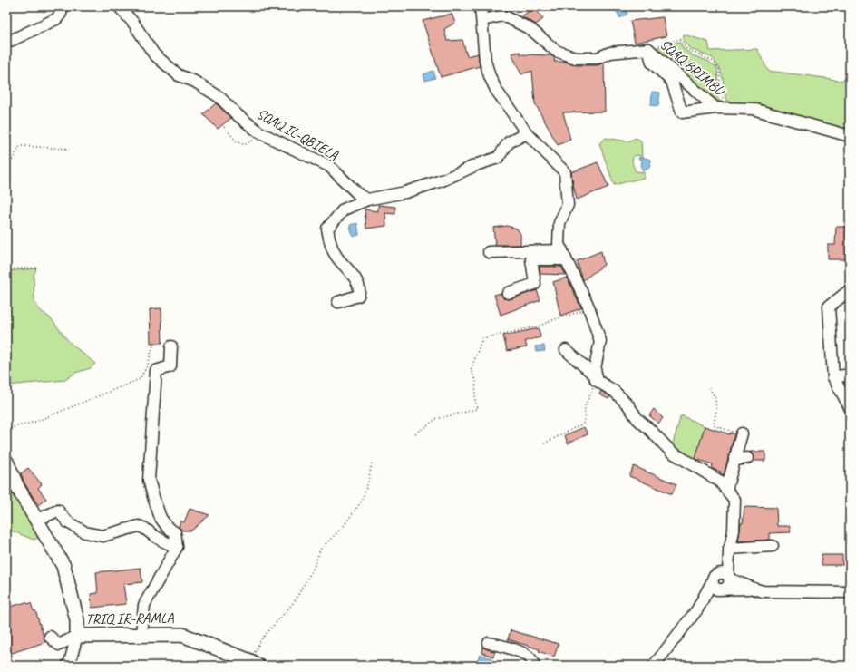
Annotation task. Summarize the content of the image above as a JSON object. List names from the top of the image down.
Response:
{
  "streets": {
    "main road": ["TRIQ IR-RAMLA"],
    "street": ["SQAQ BRIMBU", "SQAQ IL-QBIELA"]
  }
}
